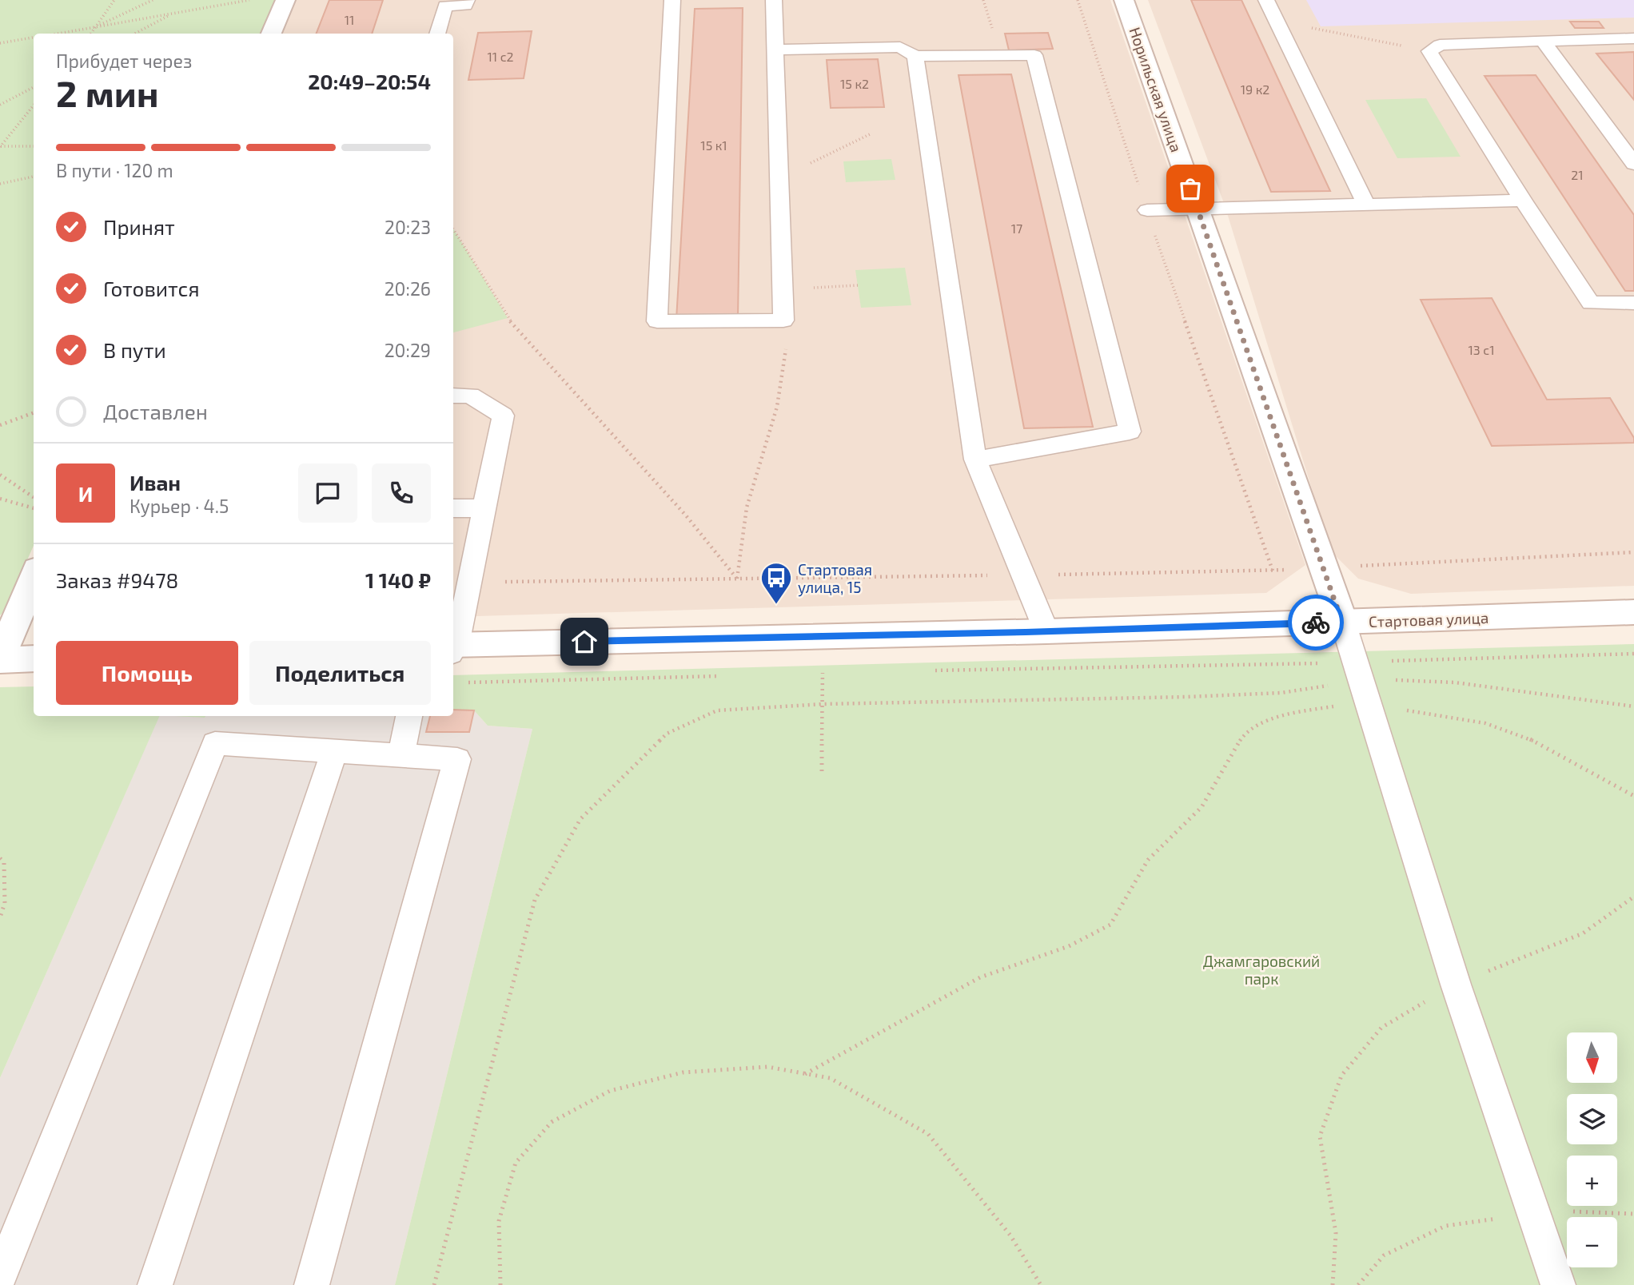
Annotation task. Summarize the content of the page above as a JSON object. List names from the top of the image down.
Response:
{
  "streets": {
    "street": ["Норильская улица", "Стартовая улица"]
  },
  "crossings": [
    ["Норильская улица", "Стартовая улица"]
  ],
  "parks": ["Джамгаровский парк"],
  "places": {
    "bus stop": ["Стартовая улица, 15"]
  },
  "house_numbers": [
    "11",
    "11 с2",
    "15 к2",
    "19 к2",
    "15 к1",
    "21",
    "17",
    "13 с1"
  ],
  "north": "bottom",
  "page": {
    "heading": ["2 мин", "Прибудет через", "20:49–20:54"],
    "panel": [
      "Иван",
      "Курьер · 4.5",
      "Заказ #9478",
      "1 140 ₽"
    ],
    "bar": "В пути · 120 m",
    "list": [
      ["Принят", "20:23"],
      ["Готовится", "20:26"],
      ["В пути", "20:29"],
      "Доставлен"
    ],
    "round": "И",
    "buttons": ["Помощь", "Поделиться"],
    "map_buttons": ["+", "−"]
  }
}
